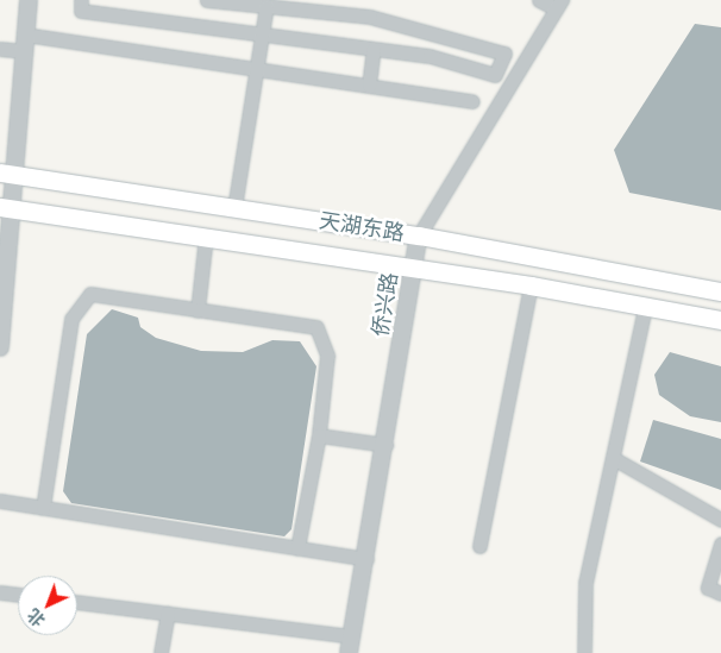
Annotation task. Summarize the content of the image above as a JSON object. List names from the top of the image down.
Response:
{
  "streets": {
    "main road": ["天湖东路"],
    "street": ["侨兴路"]
  },
  "crossings": [
    ["天湖东路", "侨兴路"]
  ],
  "north": "bottom left"
}
